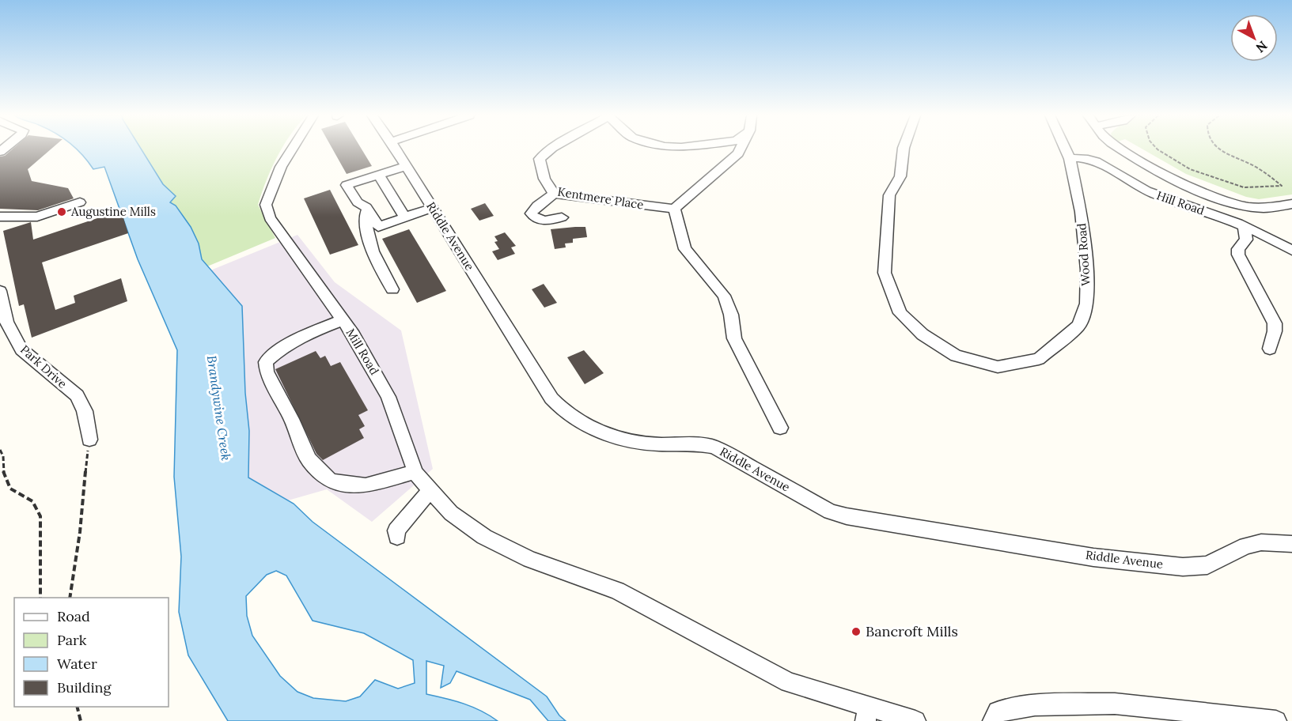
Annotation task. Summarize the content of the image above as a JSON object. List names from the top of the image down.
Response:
{
  "streets": {
    "street": [
      "Kentmere Place",
      "Hill Road",
      "Riddle Avenue",
      "Wood Road",
      "Mill Road",
      "Park Drive"
    ]
  },
  "crossings": [
    ["Hill Road", "Wood Road"]
  ],
  "water": ["Brandywine Creek"],
  "places": ["Augustine Mills", "Bancroft Mills"],
  "legend": [
    "Road",
    "Park",
    "Water",
    "Building"
  ],
  "north": "bottom right"
}
